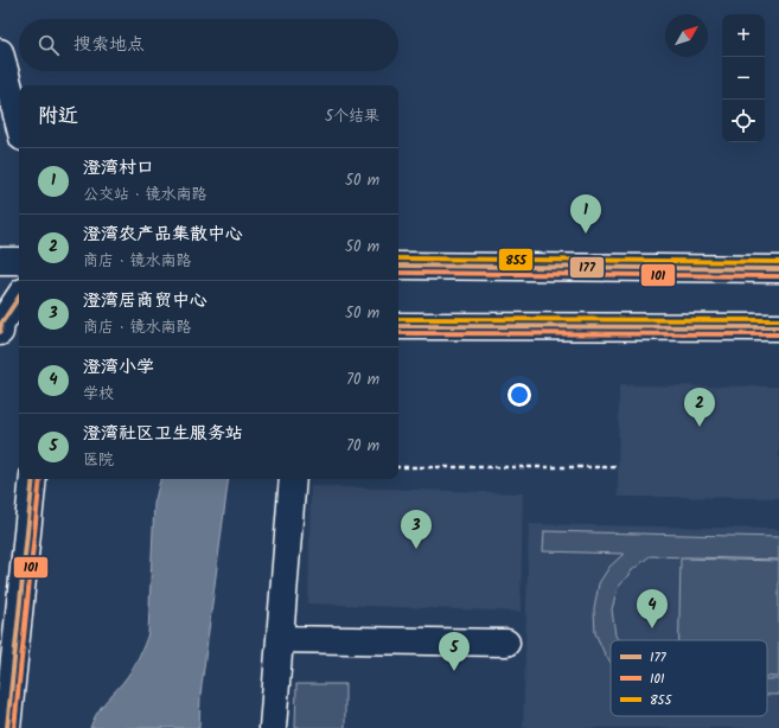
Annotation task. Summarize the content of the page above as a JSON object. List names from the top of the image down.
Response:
{
  "lines": ["transit line 855", "transit line 177", "transit line 101"],
  "legend": ["177", "101", "855"],
  "north": "top right",
  "page": {
    "map_buttons": ["+", "−"],
    "search": "搜索地点",
    "heading": ["附近", "5个结果"],
    "list": [
      {
        "mark": "1",
        "name": "澄湾村口",
        "note": "公交站 · 镜水南路",
        "value": "50 m"
      },
      {
        "mark": "2",
        "name": "澄湾农产品集散中心",
        "note": "商店 · 镜水南路",
        "value": "50 m"
      },
      {
        "mark": "3",
        "name": "澄湾居商贸中心",
        "note": "商店 · 镜水南路",
        "value": "50 m"
      },
      {
        "mark": "4",
        "name": "澄湾小学",
        "note": "学校",
        "value": "70 m"
      },
      {
        "mark": "5",
        "name": "澄湾社区卫生服务站",
        "note": "医院",
        "value": "70 m"
      }
    ],
    "pins": [
      "1",
      "2",
      "3",
      "4",
      "5"
    ]
  }
}
